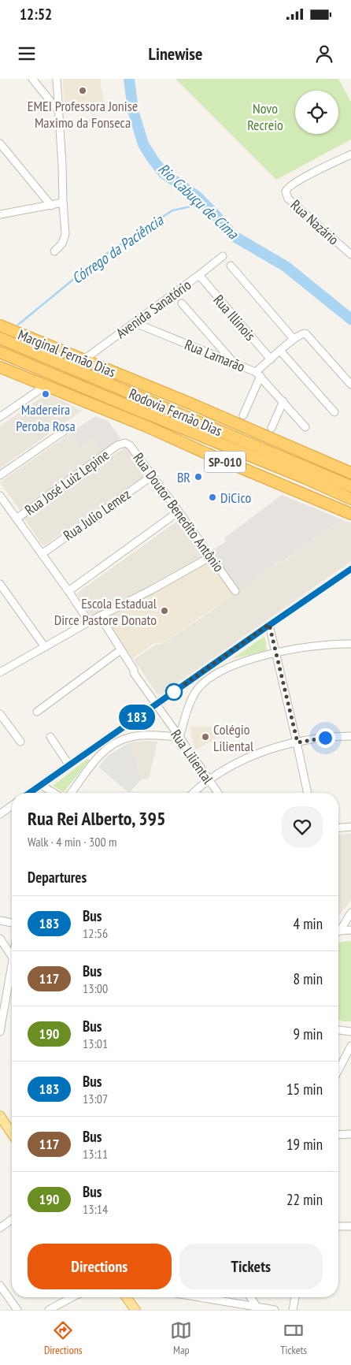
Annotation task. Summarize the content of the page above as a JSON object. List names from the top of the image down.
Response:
{
  "streets": {
    "highway": ["Marginal Fernão Dias", "Rodovia Fernão Dias", "SP-010"],
    "street": [
      "Rua Nazário",
      "Avenida Sanatório",
      "Rua Illinois",
      "Rua Lamarão",
      "Rua José Luiz Lepine",
      "Rua Doutor Benedito Antônio",
      "Rua Julio Lemez",
      "Rua Liliental"
    ]
  },
  "crossings": [
    ["Avenida Sanatório", "Rua Illinois"],
    ["Avenida Sanatório", "Marginal Fernão Dias"],
    ["Avenida Sanatório", "Rua Lamarão"],
    ["Rua Illinois", "Rua Lamarão"],
    ["Rua José Luiz Lepine", "Rua Doutor Benedito Antônio"],
    ["Rua Doutor Benedito Antônio", "Rua Julio Lemez"]
  ],
  "water": ["Rio Cabuçu de Cima", "Córrego da Paciência"],
  "parks": ["Novo Recreio"],
  "places": [
    "EMEI Professora Jonise Maximo da Fonseca",
    "Madereira Peroba Rosa",
    "BR",
    "DiCico",
    "Escola Estadual Dirce Pastore Donato",
    "Colégio Liliental"
  ],
  "lines": ["bus line 183"],
  "page": {
    "status": "12:52",
    "header": "Linewise",
    "on_map": "183",
    "heading": [
      ["Rua Rei Alberto, 395", "Walk · 4 min · 300 m"],
      "Departures"
    ],
    "list": [
      {
        "mark": "183",
        "name": "Bus",
        "note": "12:56",
        "value": "4 min"
      },
      {
        "mark": "117",
        "name": "Bus",
        "note": "13:00",
        "value": "8 min"
      },
      {
        "mark": "190",
        "name": "Bus",
        "note": "13:01",
        "value": "9 min"
      },
      {
        "mark": "183",
        "name": "Bus",
        "note": "13:07",
        "value": "15 min"
      },
      {
        "mark": "117",
        "name": "Bus",
        "note": "13:11",
        "value": "19 min"
      },
      {
        "mark": "190",
        "name": "Bus",
        "note": "13:14",
        "value": "22 min"
      }
    ],
    "buttons": ["Directions", "Tickets"],
    "tabs": ["Directions", "Map", "Tickets"]
  }
}
